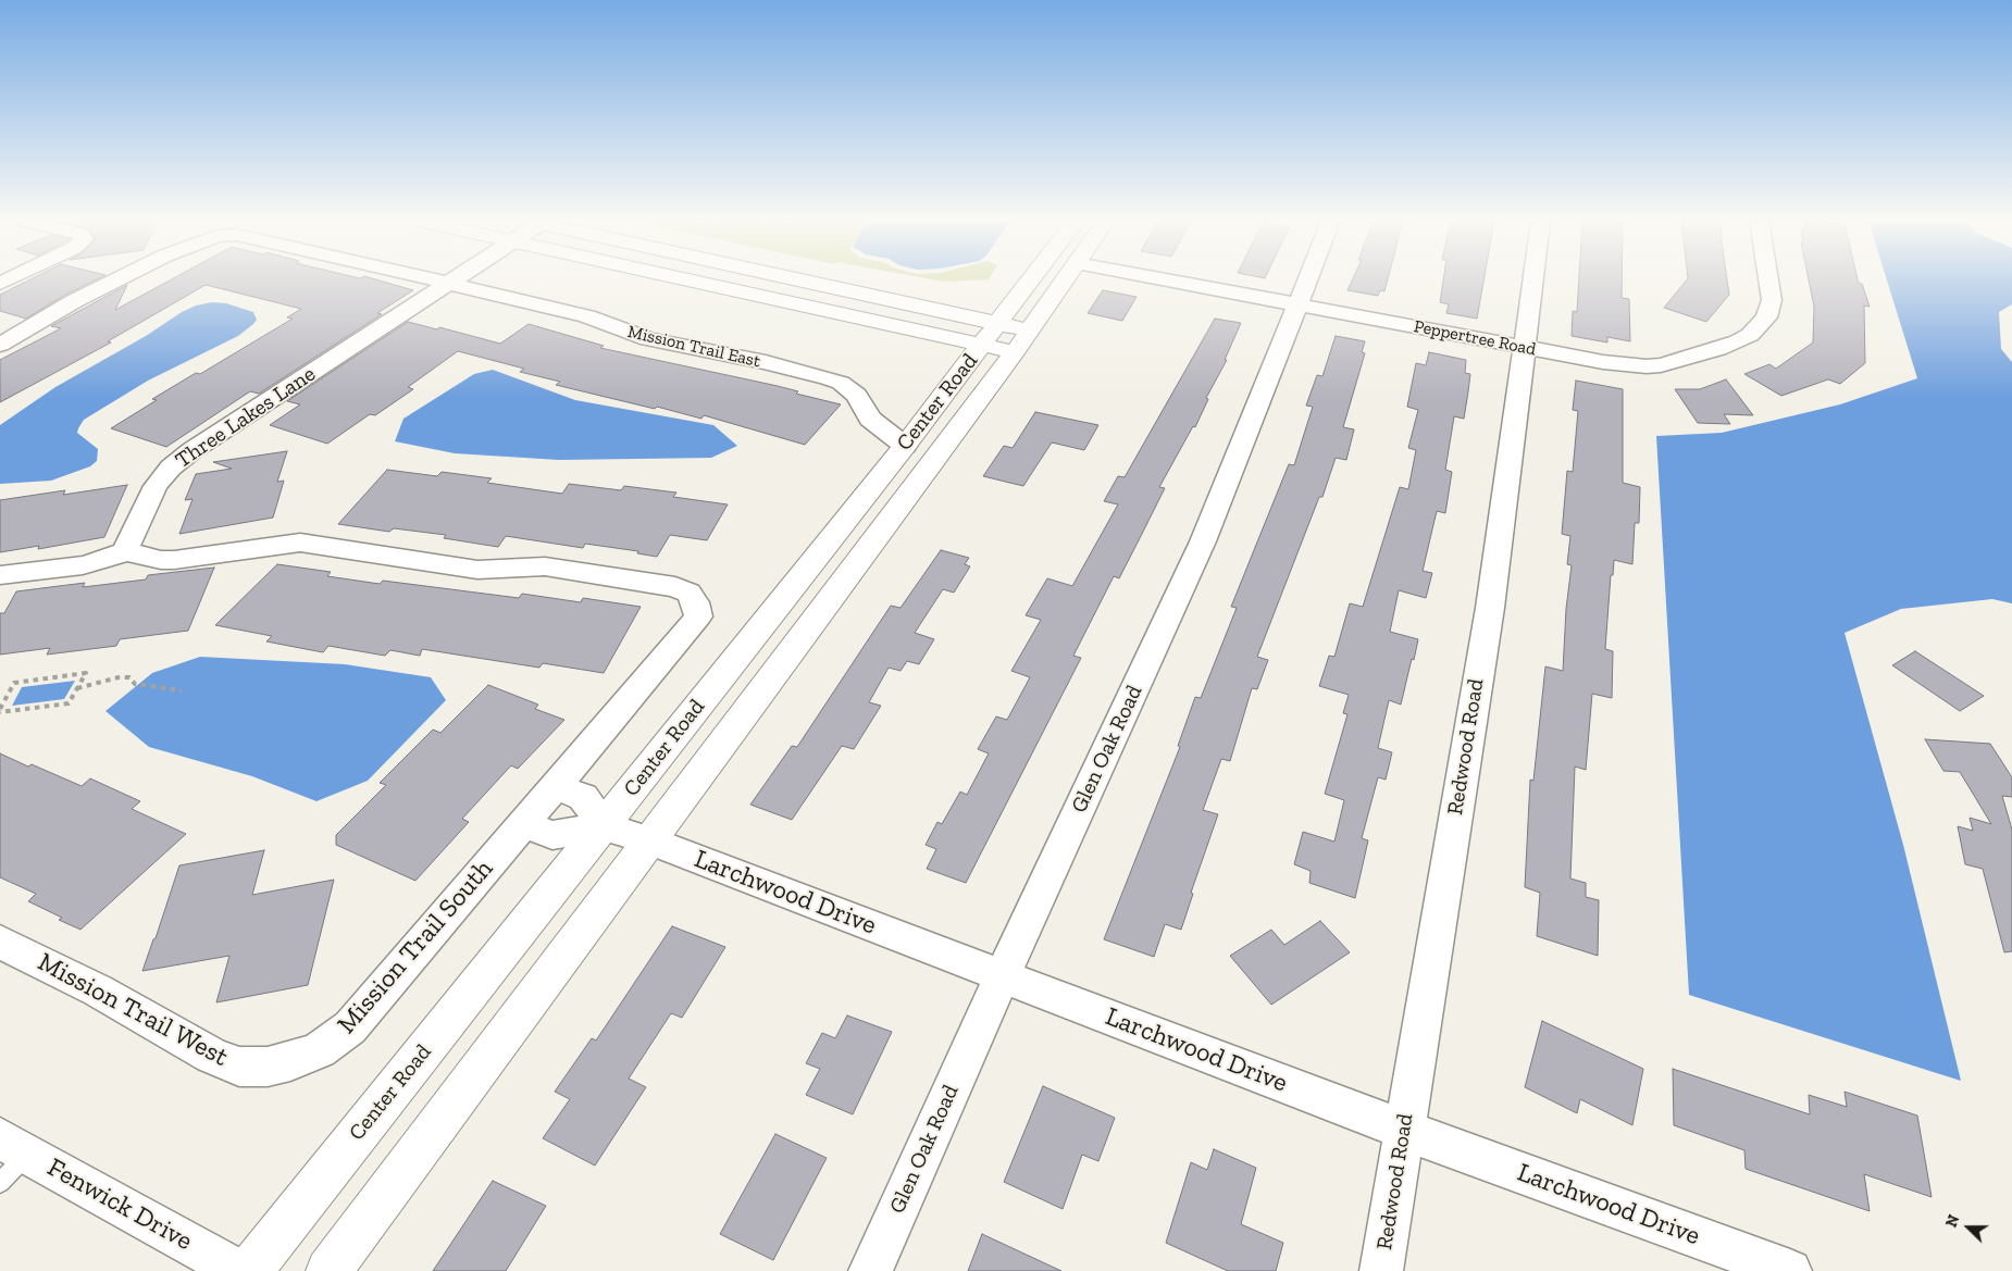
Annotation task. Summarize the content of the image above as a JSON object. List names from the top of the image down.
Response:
{
  "streets": {
    "street": [
      "Peppertree Road",
      "Mission Trail East",
      "Center Road",
      "Three Lakes Lane",
      "Redwood Road",
      "Glen Oak Road",
      "Larchwood Drive",
      "Mission Trail South",
      "Mission Trail West",
      "Fenwick Drive"
    ]
  },
  "crossings": [
    ["Peppertree Road", "Redwood Road"],
    ["Peppertree Road", "Glen Oak Road"],
    ["Mission Trail East", "Center Road"],
    ["Mission Trail East", "Three Lakes Lane"],
    ["Center Road", "Larchwood Drive"],
    ["Three Lakes Lane", "Mission Trail South"],
    ["Redwood Road", "Larchwood Drive"],
    ["Glen Oak Road", "Larchwood Drive"],
    ["Mission Trail South", "Mission Trail West"]
  ],
  "north": "left"
}
